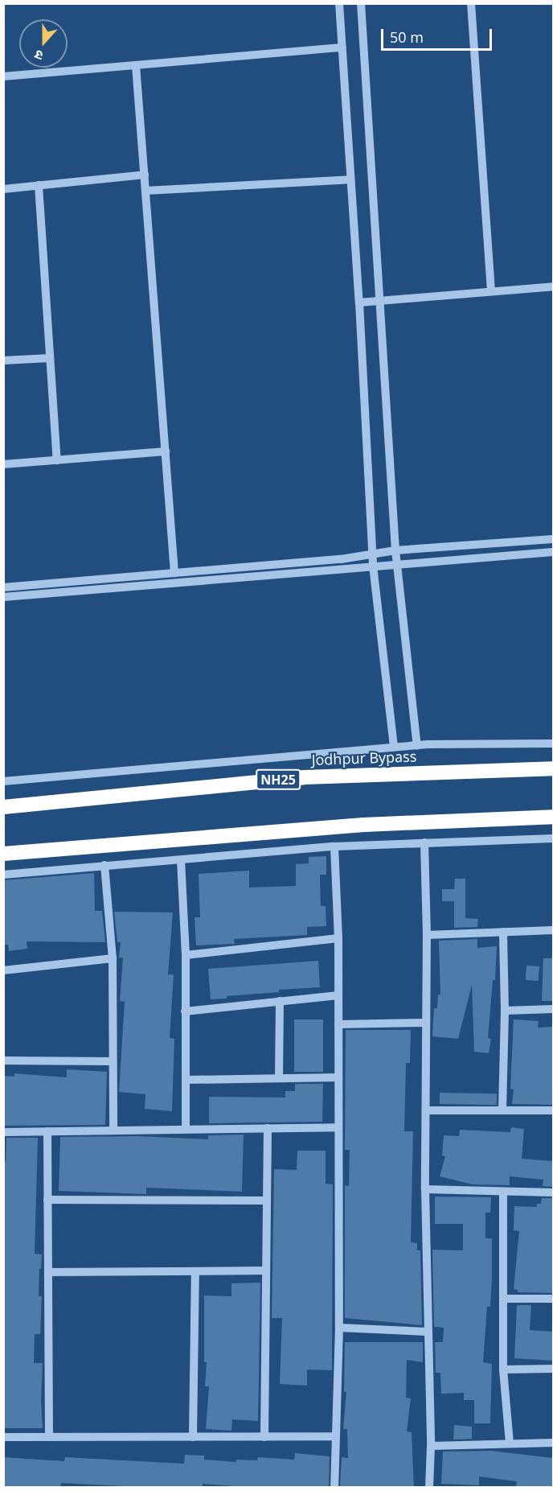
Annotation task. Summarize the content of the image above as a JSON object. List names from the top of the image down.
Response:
{
  "streets": {
    "highway": ["Jodhpur Bypass", "NH25"]
  },
  "scale_bar": "50 m",
  "north": "bottom"
}
